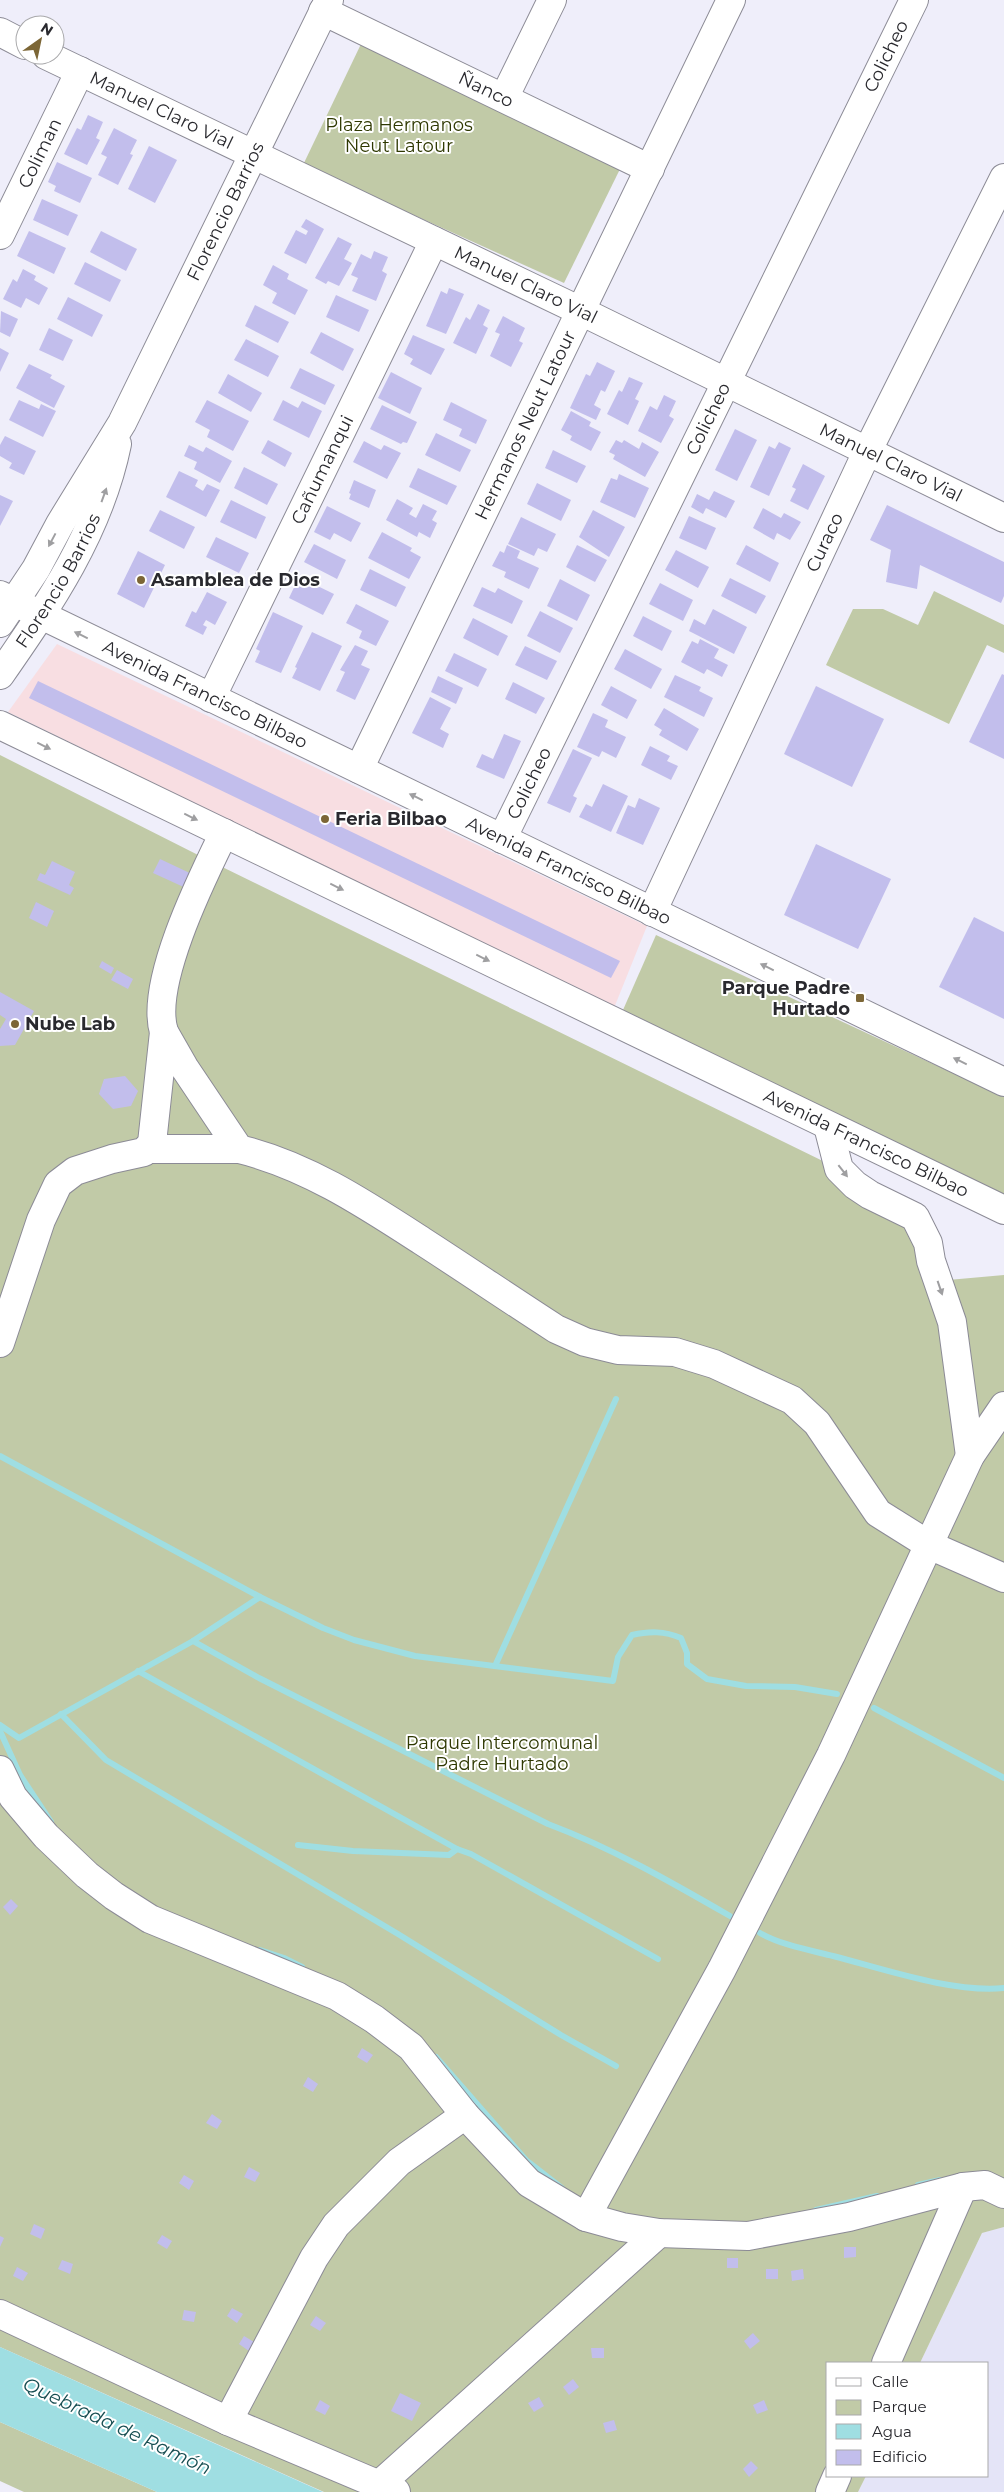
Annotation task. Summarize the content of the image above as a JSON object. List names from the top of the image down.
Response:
{
  "streets": {
    "street": [
      "Colicheo",
      "Ñanco",
      "Manuel Claro Vial",
      "Coliman",
      "Florencio Barrios",
      "Hermanos Neut Latour",
      "Cañumanqui",
      "Curaco",
      "Avenida Francisco Bilbao"
    ]
  },
  "crossings": [
    ["Colicheo", "Manuel Claro Vial"],
    ["Colicheo", "Avenida Francisco Bilbao"],
    ["Ñanco", "Florencio Barrios"],
    ["Ñanco", "Hermanos Neut Latour"],
    ["Manuel Claro Vial", "Coliman"],
    ["Manuel Claro Vial", "Florencio Barrios"],
    ["Manuel Claro Vial", "Hermanos Neut Latour"],
    ["Manuel Claro Vial", "Cañumanqui"],
    ["Manuel Claro Vial", "Curaco"],
    ["Florencio Barrios", "Avenida Francisco Bilbao"],
    ["Hermanos Neut Latour", "Avenida Francisco Bilbao"],
    ["Cañumanqui", "Avenida Francisco Bilbao"],
    ["Curaco", "Avenida Francisco Bilbao"]
  ],
  "water": ["Quebrada de Ramón"],
  "parks": ["Plaza Hermanos Neut Latour", "Parque Intercomunal Padre Hurtado"],
  "places": {
    "other": ["Asamblea de Dios", "Feria Bilbao", "Nube Lab"],
    "transit": ["Parque Padre Hurtado"]
  },
  "legend": [
    "Calle",
    "Parque",
    "Agua",
    "Edificio"
  ],
  "north": "top right"
}
